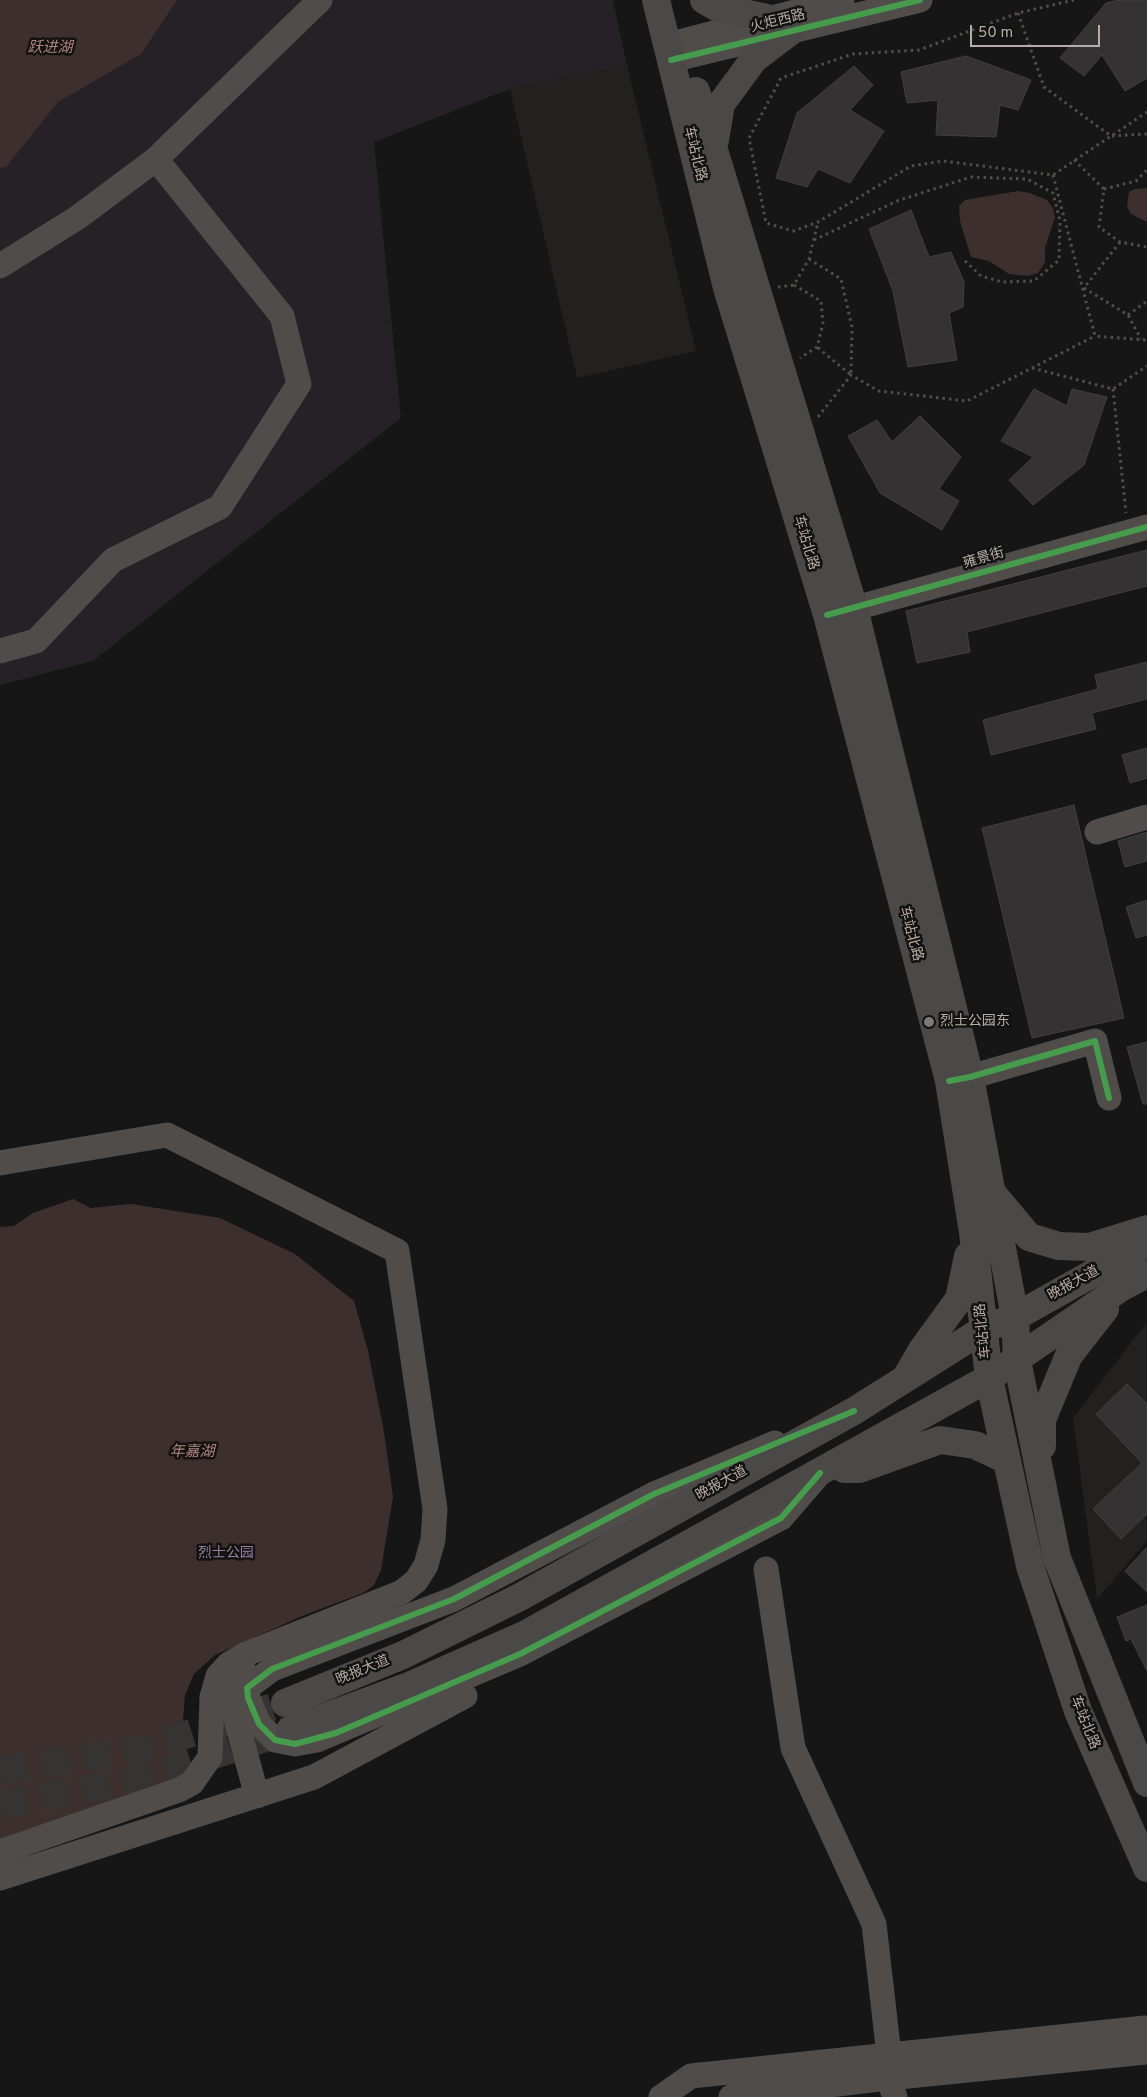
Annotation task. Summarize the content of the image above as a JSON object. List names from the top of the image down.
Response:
{
  "streets": {
    "main road": ["车站北路", "晚报大道"],
    "street": ["火炬西路", "雍景街"]
  },
  "crossings": [
    ["火炬西路", "车站北路"],
    ["车站北路", "雍景街"],
    ["车站北路", "晚报大道"]
  ],
  "water": ["跃进湖", "年嘉湖"],
  "parks": ["烈士公园"],
  "places": ["烈士公园东"],
  "scale_bar": "50 m"
}
